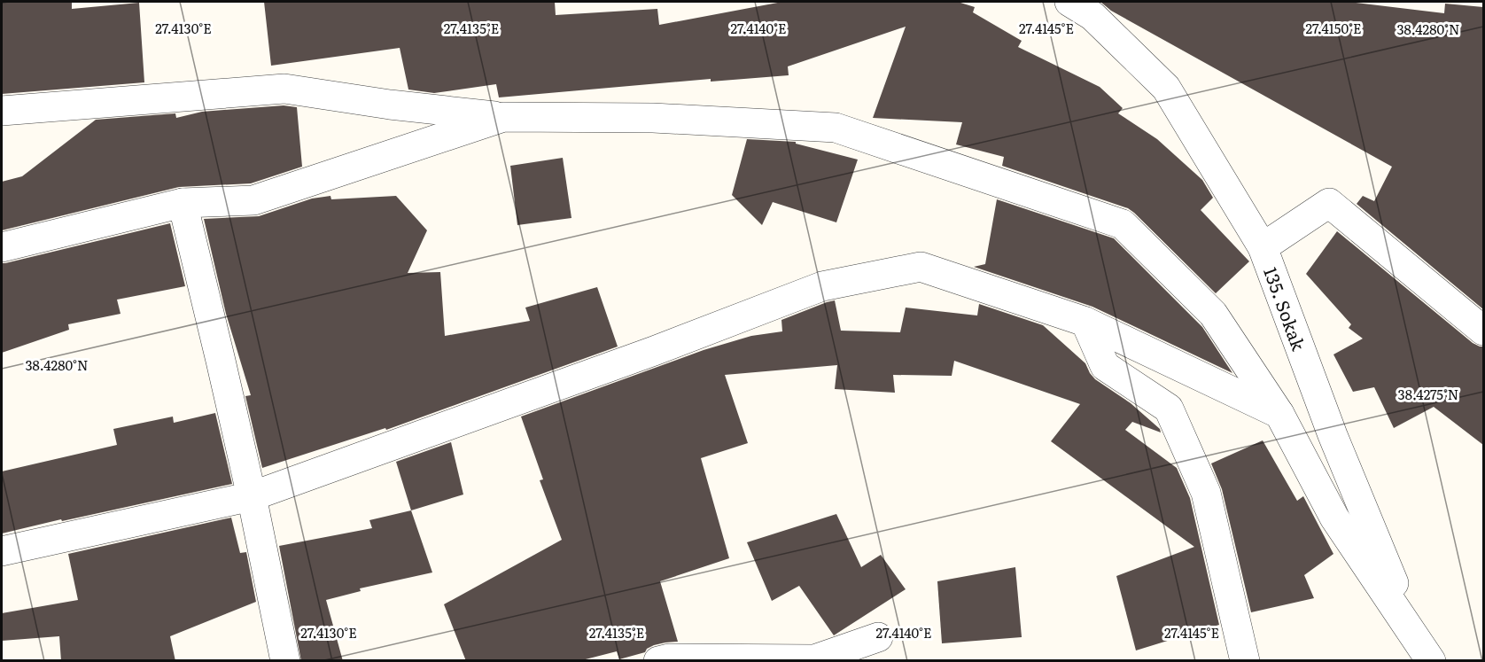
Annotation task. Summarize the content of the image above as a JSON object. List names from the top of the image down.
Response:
{
  "streets": {
    "street": ["135. Sokak"]
  },
  "coordinates": [
    "27.4130°E",
    "27.4135°E",
    "27.4140°E",
    "27.4145°E",
    "27.4150°E",
    "38.4280°N",
    "38.4275°N"
  ]
}
